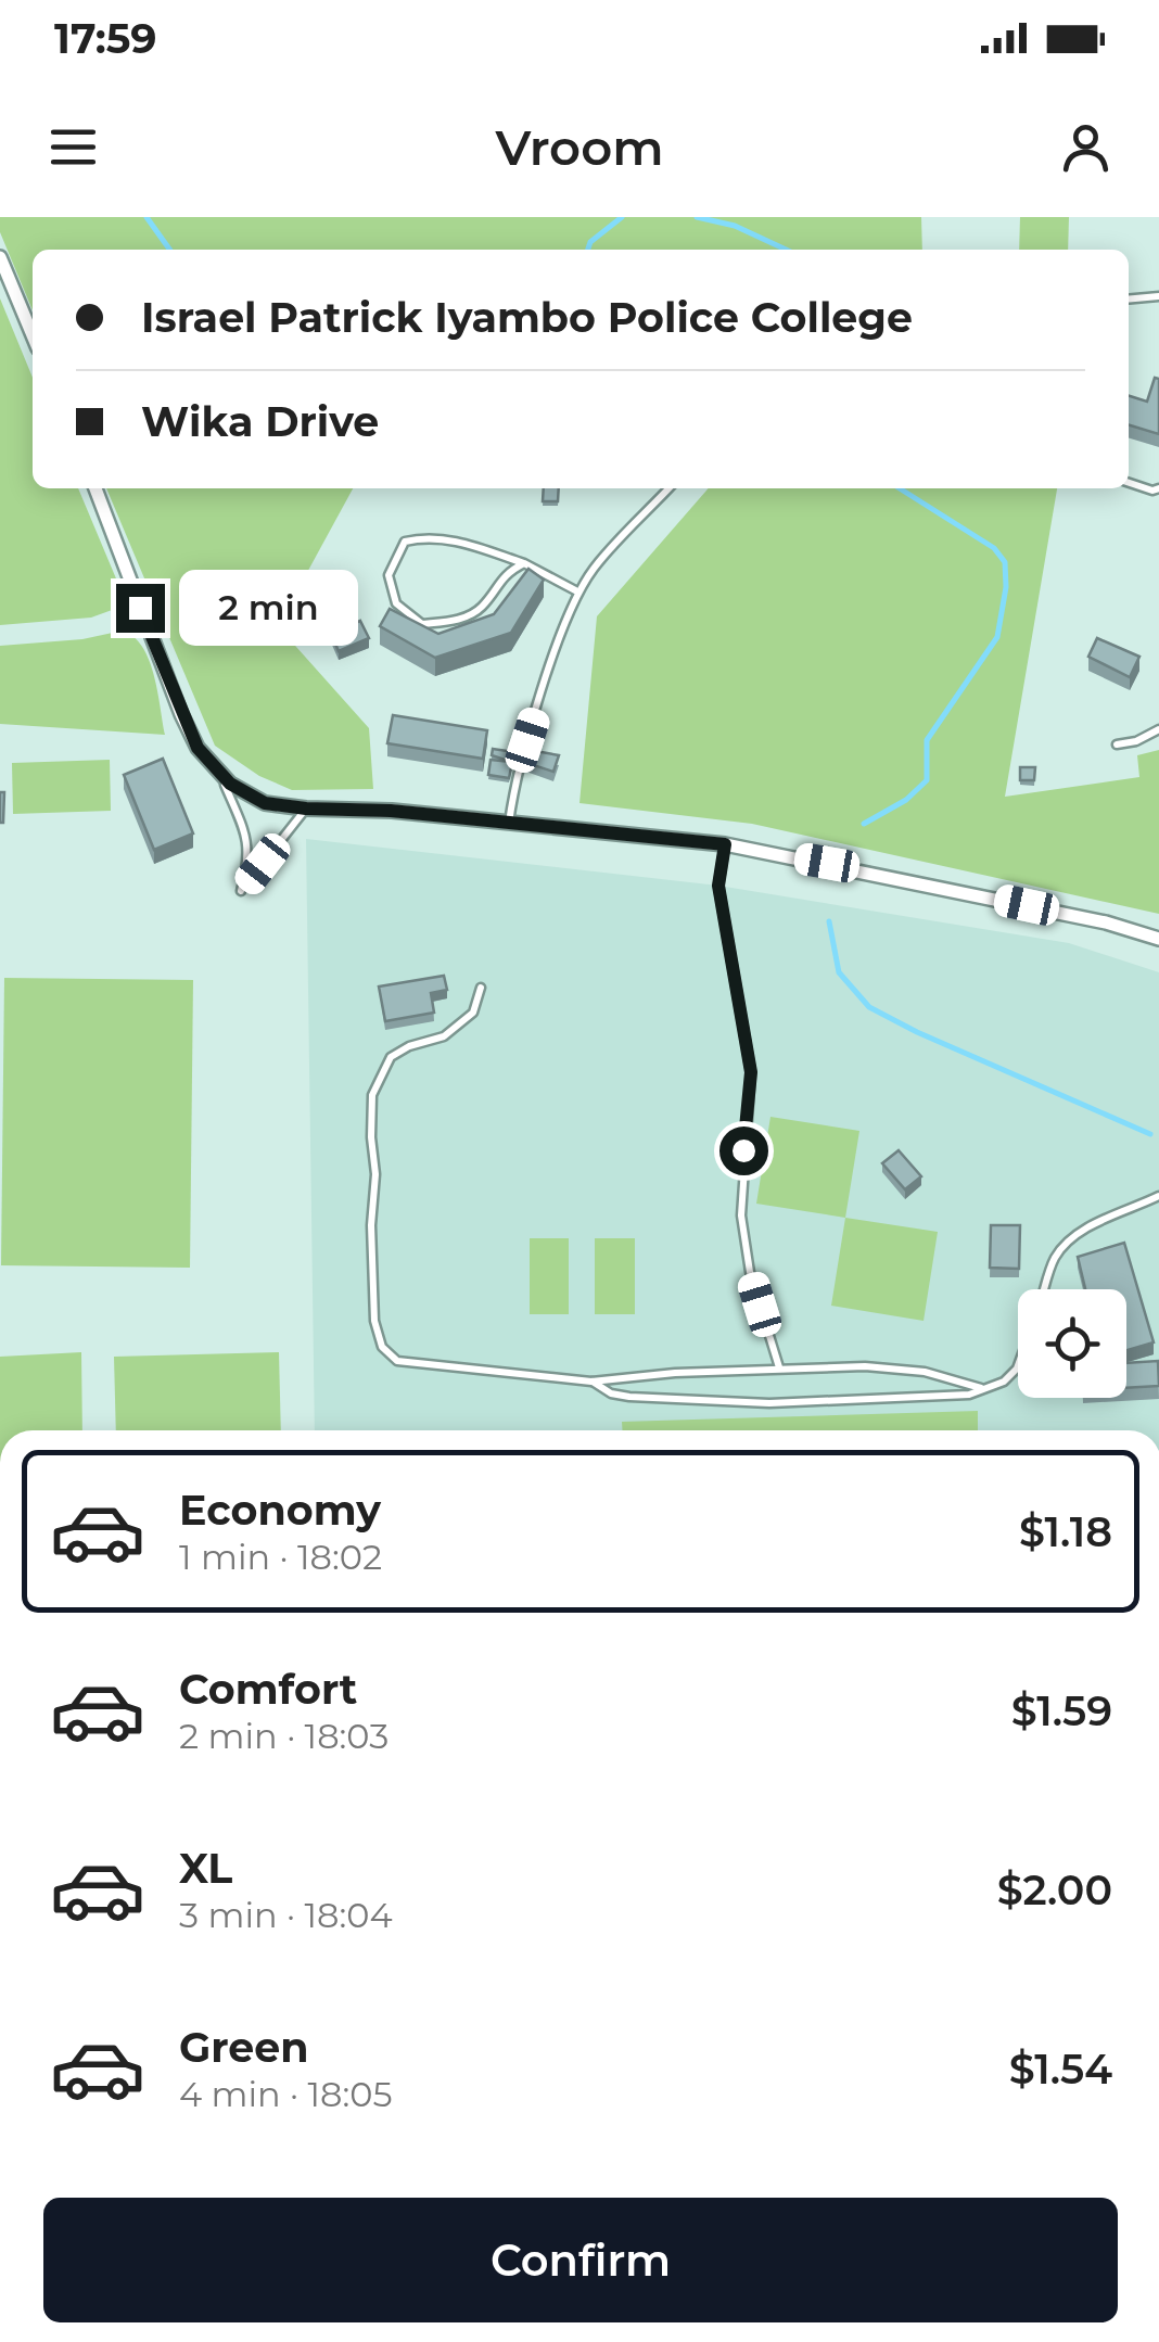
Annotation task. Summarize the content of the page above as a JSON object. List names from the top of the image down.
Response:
{
  "page": {
    "status": "17:59",
    "header": "Vroom",
    "banner": ["Israel Patrick Iyambo Police College", "Wika Drive"],
    "bubble": "2 min",
    "list": [
      {
        "name": "Economy",
        "note": "1 min · 18:02",
        "value": "$1.18"
      },
      {
        "name": "Comfort",
        "note": "2 min · 18:03",
        "value": "$1.59"
      },
      {
        "name": "XL",
        "note": "3 min · 18:04",
        "value": "$2.00"
      },
      {
        "name": "Green",
        "note": "4 min · 18:05",
        "value": "$1.54"
      }
    ],
    "buttons": "Confirm"
  }
}
